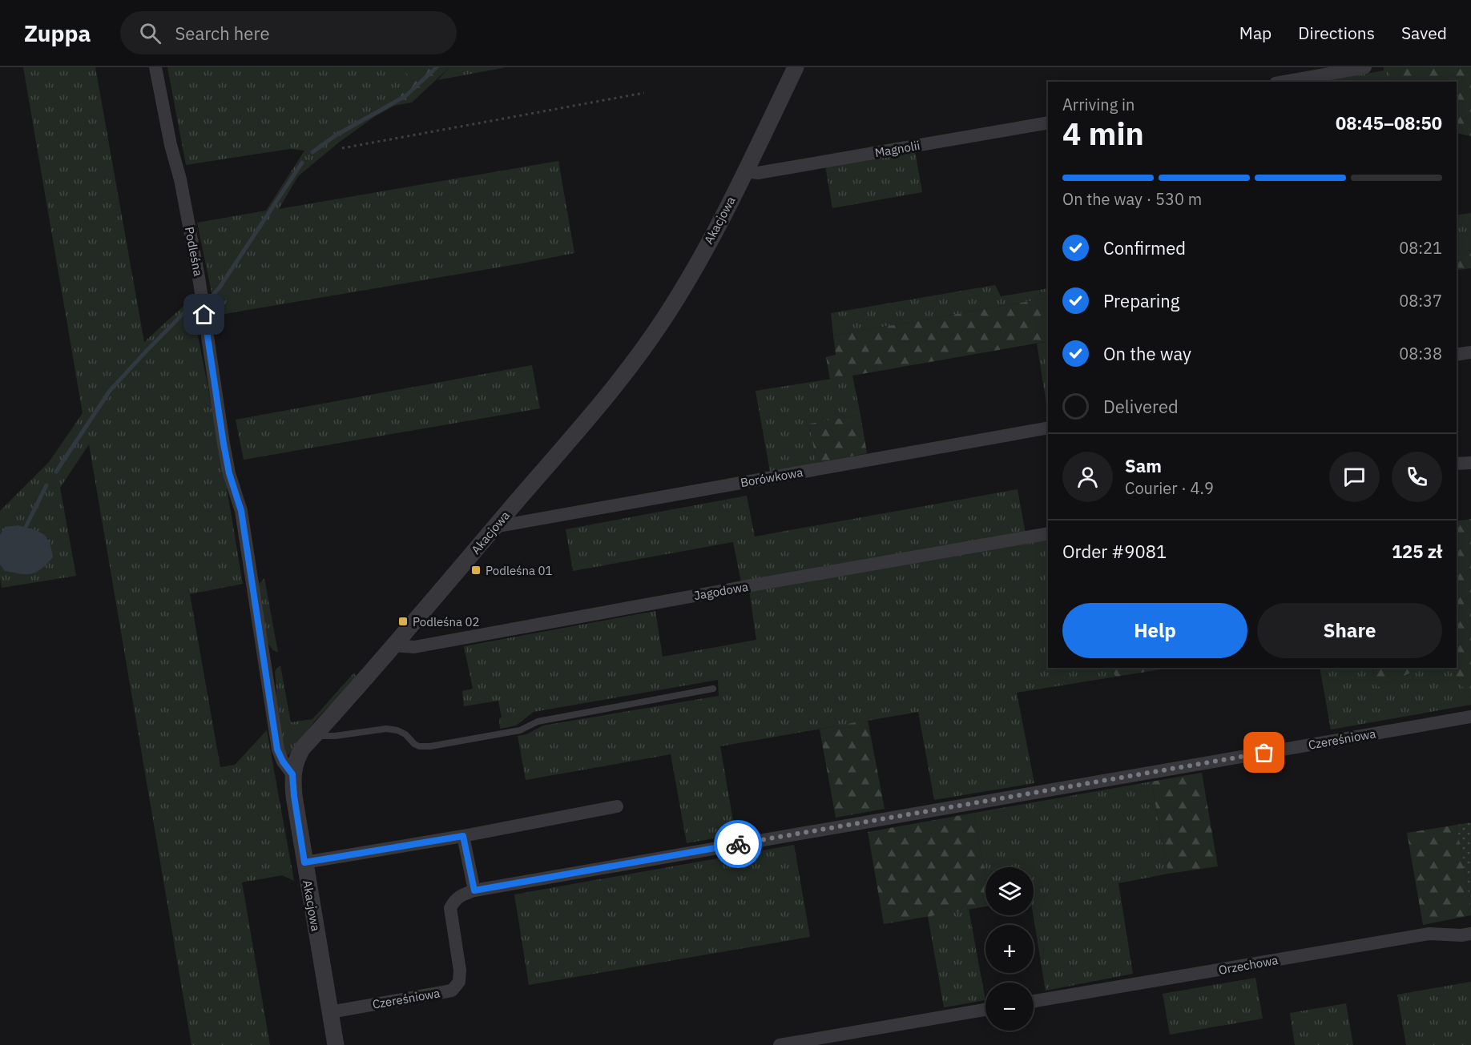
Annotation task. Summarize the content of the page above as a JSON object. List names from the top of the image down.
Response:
{
  "streets": {
    "street": [
      "Magnolii",
      "Akacjowa",
      "Podleśna",
      "Borówkowa",
      "Jagodowa",
      "Czereśniowa",
      "Orzechowa"
    ]
  },
  "crossings": [
    ["Magnolii", "Akacjowa"],
    ["Akacjowa", "Podleśna"],
    ["Akacjowa", "Borówkowa"],
    ["Akacjowa", "Jagodowa"],
    ["Akacjowa", "Czereśniowa"]
  ],
  "places": {
    "transit": ["Podleśna 01", "Podleśna 02"]
  },
  "page": {
    "header": "Zuppa",
    "search": "Search here",
    "nav": ["Map", "Directions", "Saved"],
    "heading": ["4 min", "Arriving in", "08:45–08:50"],
    "panel": [
      "Sam",
      "Courier · 4.9",
      "Order #9081",
      "125 zł"
    ],
    "bar": "On the way · 530 m",
    "list": [
      ["Confirmed", "08:21"],
      ["Preparing", "08:37"],
      ["On the way", "08:38"],
      "Delivered"
    ],
    "buttons": ["Help", "Share"],
    "map_buttons": ["+", "−"]
  }
}
